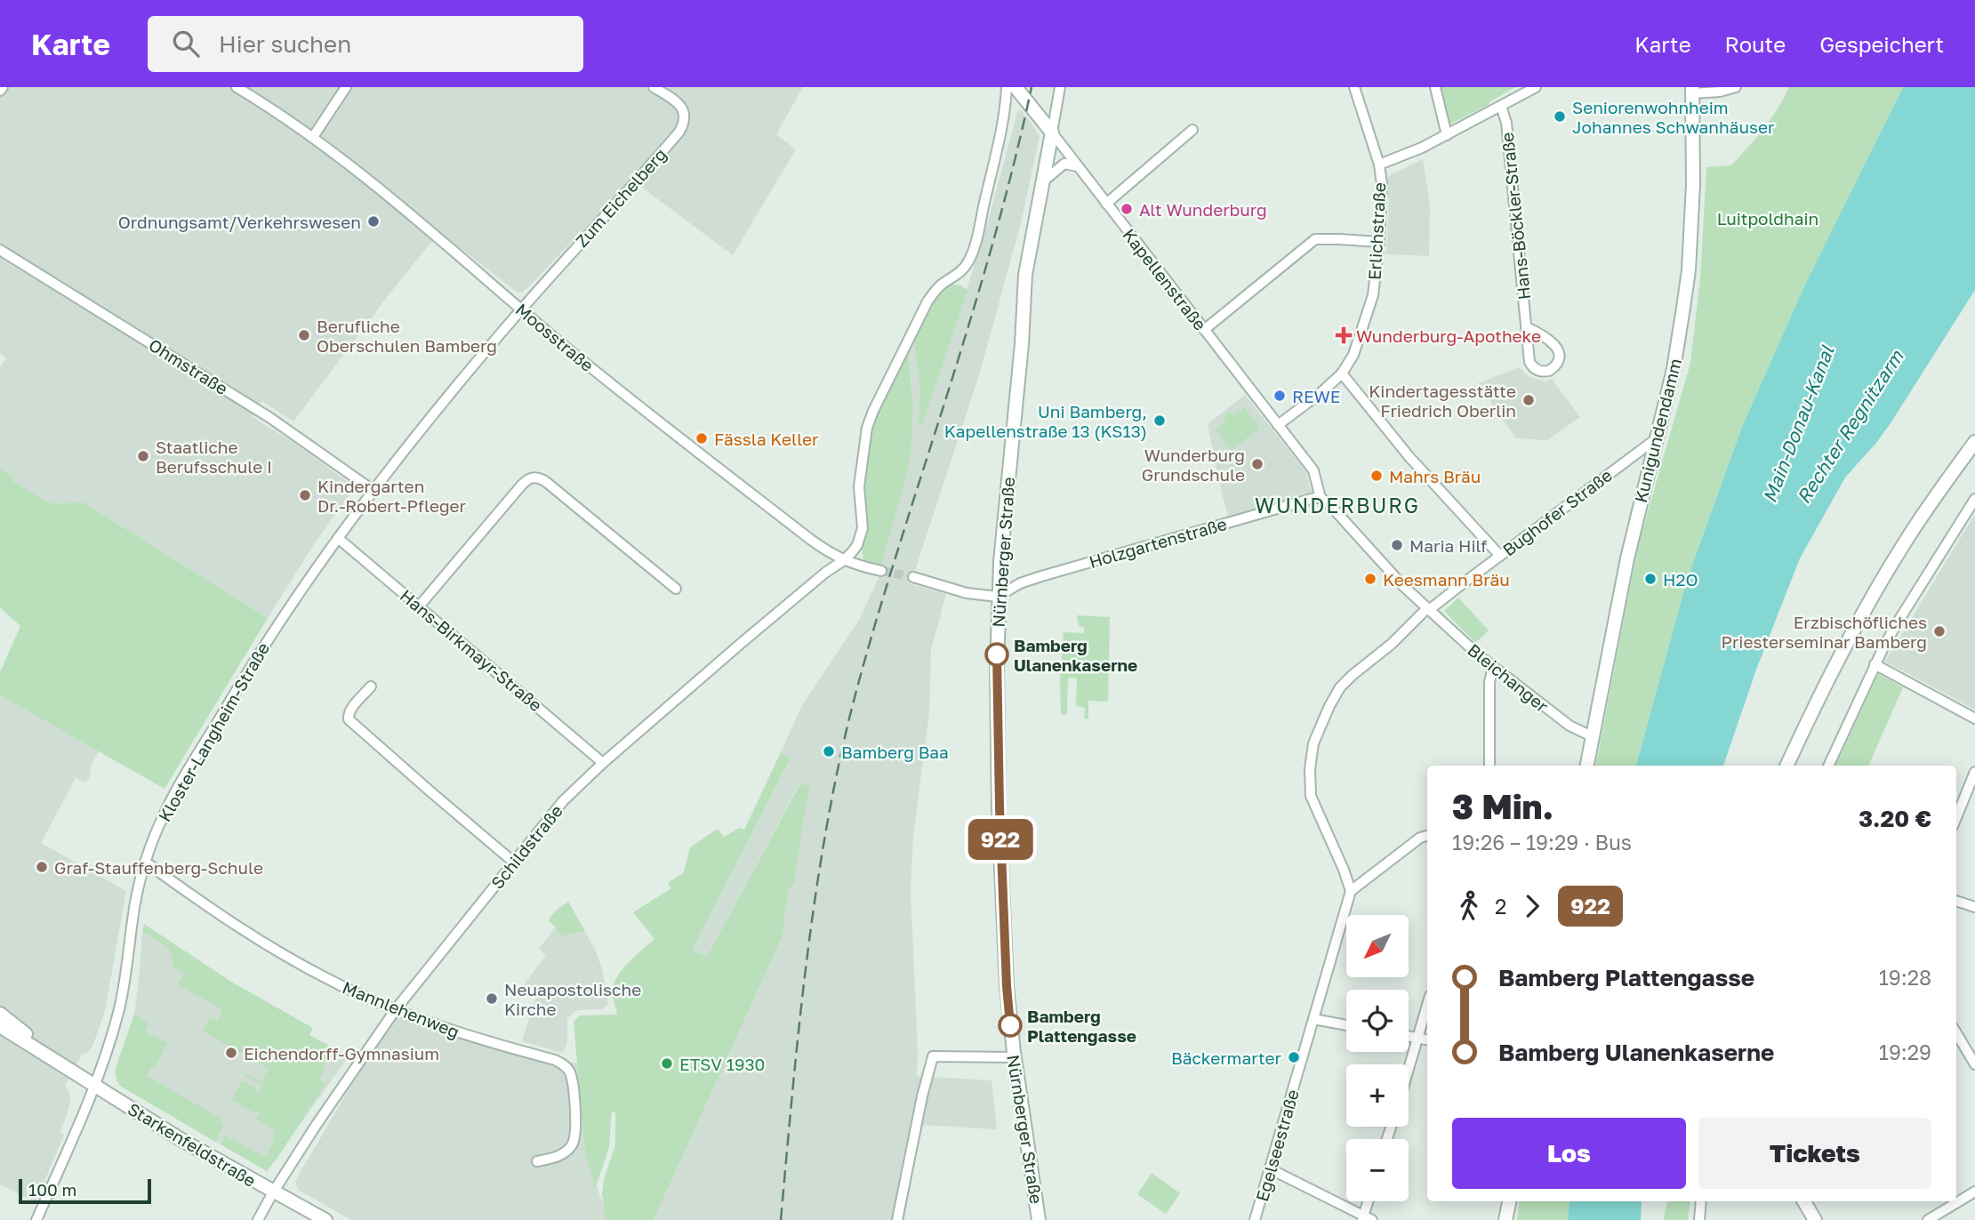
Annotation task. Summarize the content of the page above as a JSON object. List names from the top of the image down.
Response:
{
  "streets": {
    "street": [
      "Zum Eichelberg",
      "Hans-Böckler-Straße",
      "Erlichstraße",
      "Kapellenstraße",
      "Moosstraße",
      "Ohmstraße",
      "Kunigundendamm",
      "Bughofer Straße",
      "Holzgartenstraße",
      "Nürnberger Straße",
      "Hans-Birkmayr-Straße",
      "Bleichanger",
      "Kloster-Langheim-Straße",
      "Schildstraße",
      "Mannlehenweg",
      "Starkenfeldstraße",
      "Egelseestraße"
    ]
  },
  "crossings": [
    ["Zum Eichelberg", "Moosstraße"],
    ["Zum Eichelberg", "Kloster-Langheim-Straße"],
    ["Kapellenstraße", "Nürnberger Straße"],
    ["Moosstraße", "Kloster-Langheim-Straße"],
    ["Moosstraße", "Schildstraße"],
    ["Ohmstraße", "Kloster-Langheim-Straße"],
    ["Kunigundendamm", "Bughofer Straße"],
    ["Kunigundendamm", "Bleichanger"],
    ["Bughofer Straße", "Bleichanger"],
    ["Holzgartenstraße", "Nürnberger Straße"],
    ["Hans-Birkmayr-Straße", "Kloster-Langheim-Straße"],
    ["Hans-Birkmayr-Straße", "Schildstraße"],
    ["Kloster-Langheim-Straße", "Mannlehenweg"],
    ["Kloster-Langheim-Straße", "Starkenfeldstraße"],
    ["Schildstraße", "Mannlehenweg"],
    ["Schildstraße", "Starkenfeldstraße"]
  ],
  "districts": ["WUNDERBURG"],
  "water": ["Main-Donau-Kanal", "Rechter Regnitzarm"],
  "parks": ["Luitpoldhain"],
  "places": {
    "other": [
      "Seniorenwohnheim Johannes Schwanhäuser",
      "Alt Wunderburg",
      "Ordnungsamt/Verkehrswesen",
      "Berufliche Oberschulen Bamberg",
      "REWE",
      "Kindertagesstätte Friedrich Oberlin",
      "Uni Bamberg, Kapellenstraße 13 (KS13)",
      "Fässla Keller",
      "Staatliche Berufsschule I",
      "Wunderburg Grundschule",
      "Mahrs Bräu",
      "Kindergarten Dr.-Robert-Pfleger",
      "Maria Hilf",
      "Keesmann Bräu",
      "H2O",
      "Erzbischöfliches Priesterseminar Bamberg",
      "Bamberg Ulanenkaserne",
      "Bamberg Baa",
      "Graf-Stauffenberg-Schule",
      "Neuapostolische Kirche",
      "Bamberg Plattengasse",
      "Eichendorff-Gymnasium",
      "Bäckermarter",
      "ETSV 1930"
    ],
    "health": ["Wunderburg-Apotheke"]
  },
  "lines": ["bus line 922"],
  "scale_bar": "100 m",
  "north": "bottom left",
  "page": {
    "header": "Karte",
    "search": "Hier suchen",
    "nav": ["Karte", "Route", "Gespeichert"],
    "on_map": "922",
    "heading": ["3 Min.", "19:26 – 19:29 · Bus", "3.20 €"],
    "legs": ["2", "922"],
    "map_buttons": ["+", "−"],
    "list": [
      {
        "name": "Bamberg Plattengasse",
        "value": "19:28"
      },
      {
        "name": "Bamberg Ulanenkaserne",
        "value": "19:29"
      }
    ],
    "buttons": ["Los", "Tickets"],
    "scale": "100 m"
  }
}
